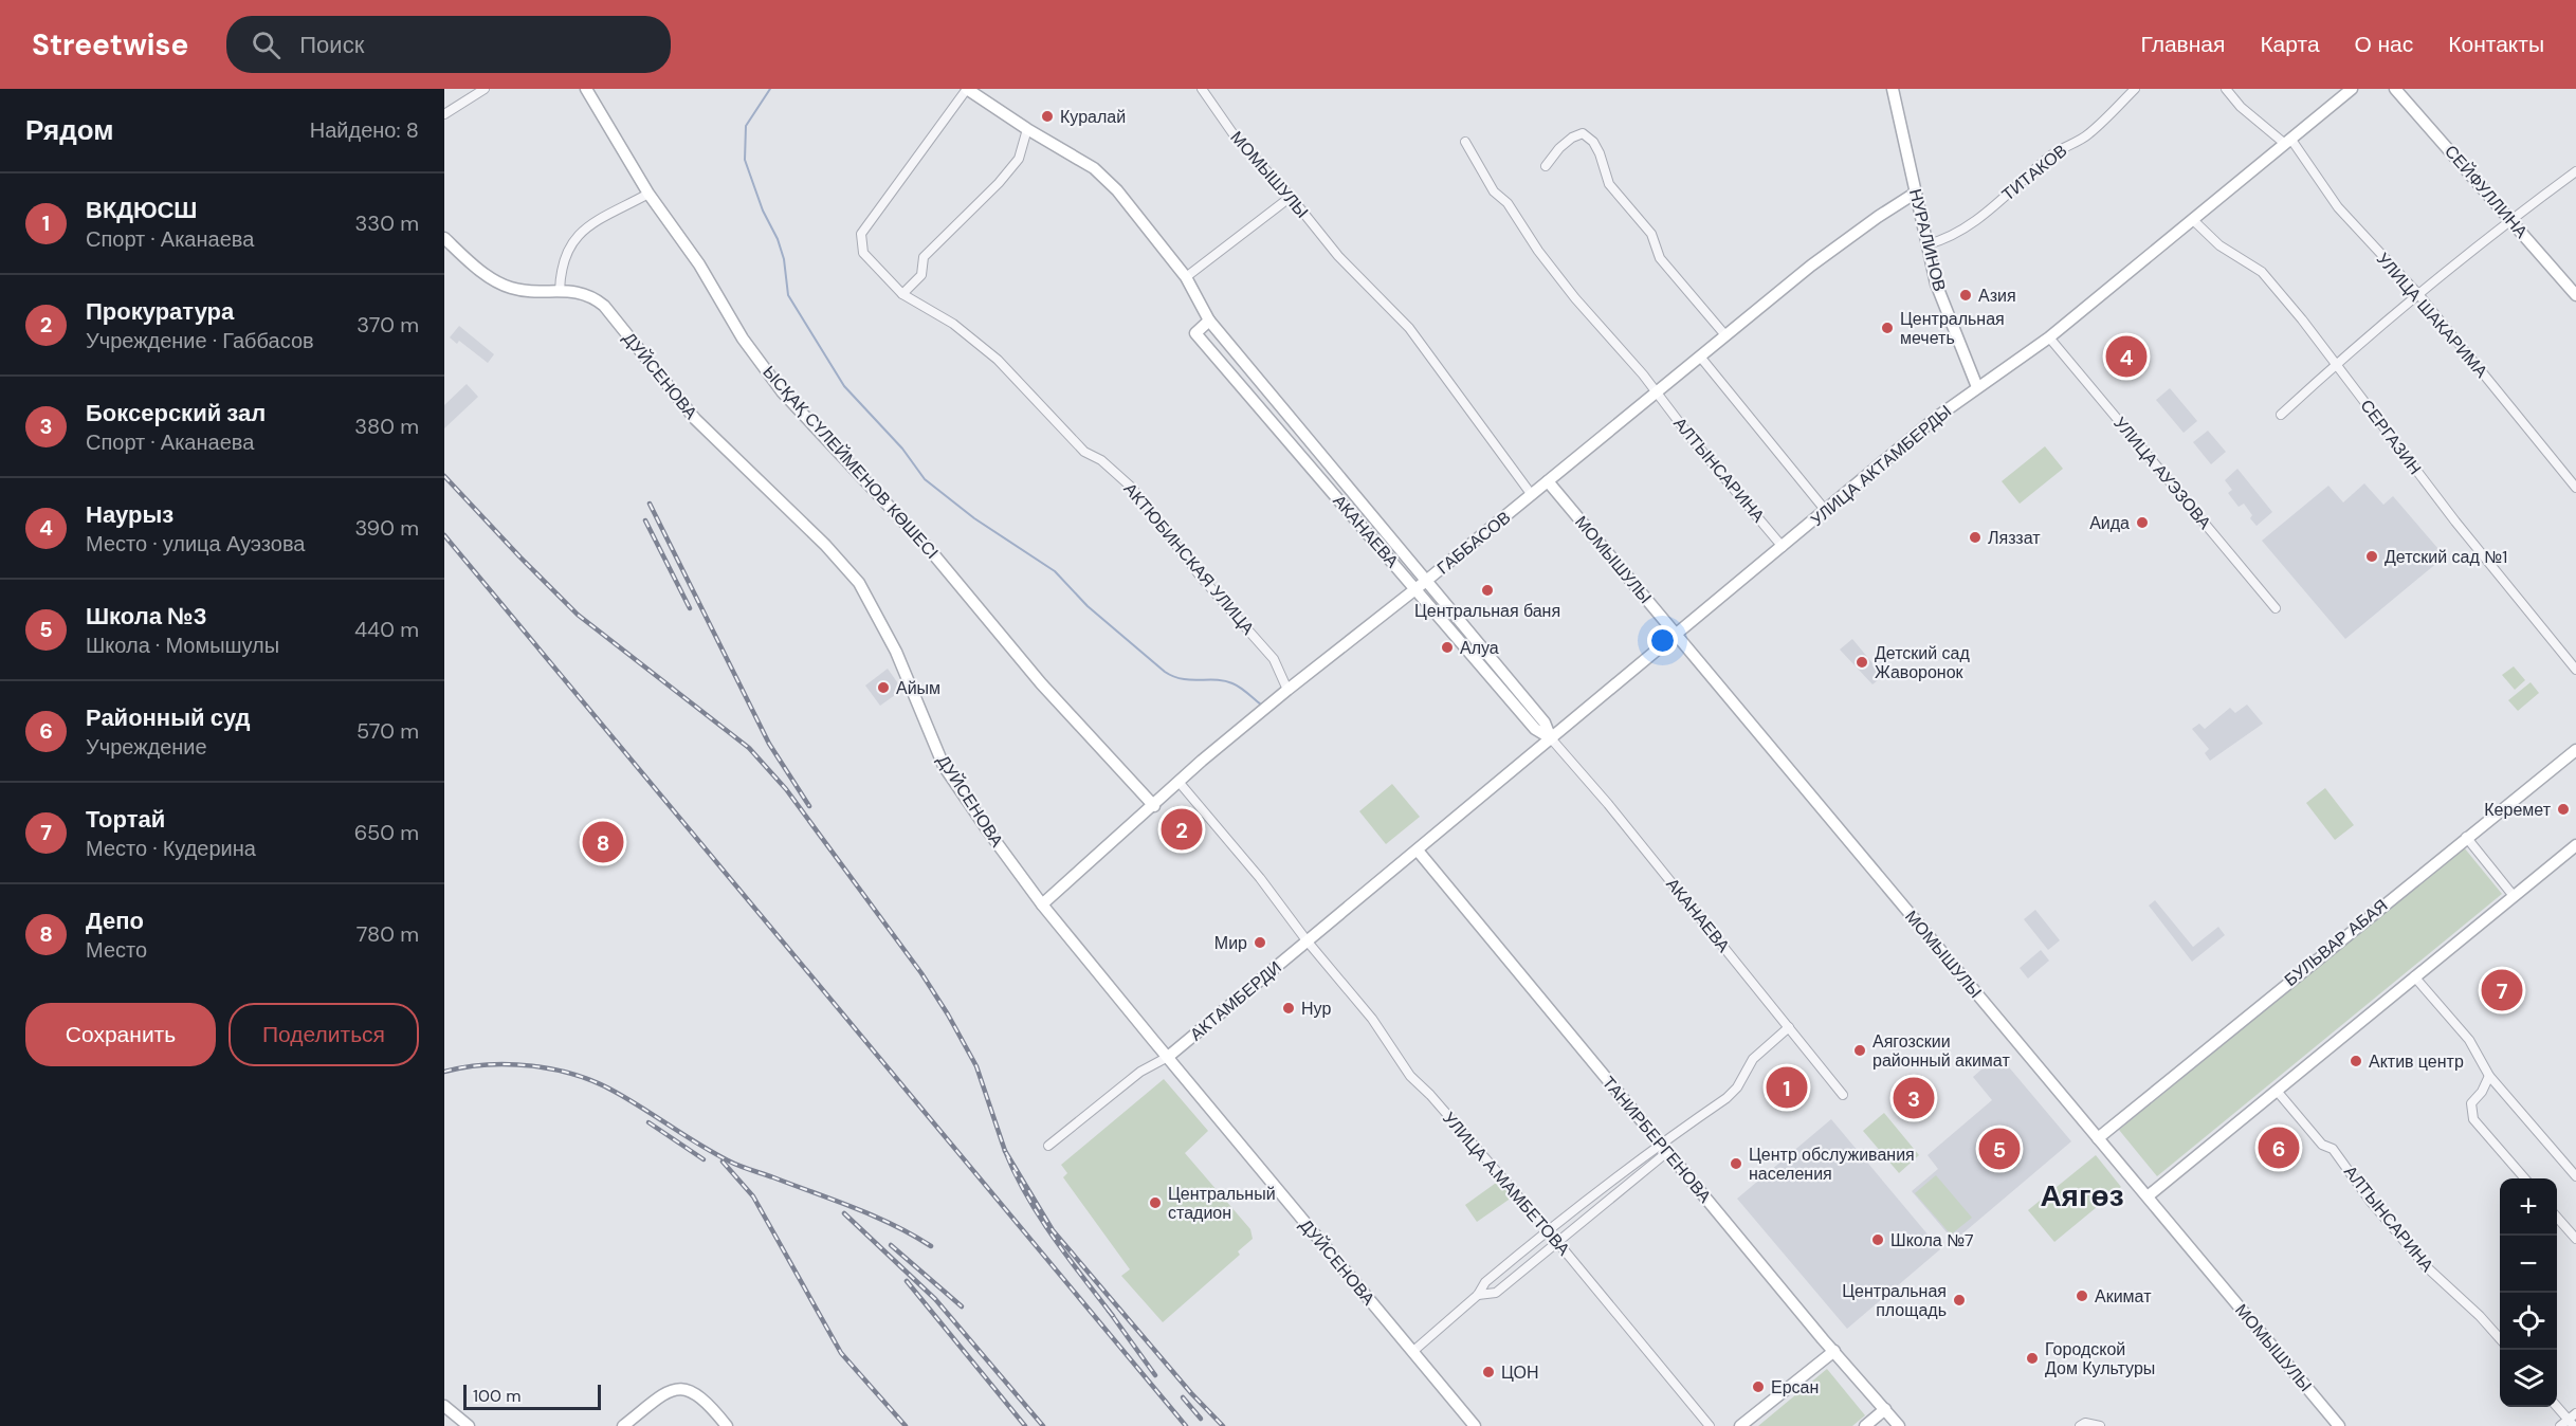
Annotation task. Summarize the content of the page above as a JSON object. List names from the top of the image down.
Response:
{
  "streets": {
    "main road": [
      "МОМЫШУЛЫ",
      "СЕЙФУЛЛИНА",
      "НУРАЛИНОВ",
      "ДУЙСЕНОВА",
      "ЫСҚАҚ СҮЛЕЙМЕНОВ КӨШЕСІ",
      "УЛИЦА АКТАМБЕРДЫ",
      "АКАНАЕВА",
      "ГАББАСОВ",
      "БУЛЬВАР АБАЯ",
      "АКТАМБЕРДИ",
      "ТАНИРБЕРГЕНОВА"
    ],
    "street": [
      "ТИТАКОВ",
      "УЛИЦА ШАКАРИМА",
      "СЕРГАЗИН",
      "АЛТЫНСАРИНА",
      "УЛИЦА АУЭЗОВА",
      "АКТЮБИНСКАЯ УЛИЦА",
      "УЛИЦА А.МАМБЕТОВА"
    ]
  },
  "crossings": [
    ["ТИТАКОВ", "НУРАЛИНОВ"],
    ["МОМЫШУЛЫ", "УЛИЦА АКТАМБЕРДЫ"],
    ["МОМЫШУЛЫ", "ГАББАСОВ"],
    ["МОМЫШУЛЫ", "БУЛЬВАР АБАЯ"],
    ["НУРАЛИНОВ", "УЛИЦА АКТАМБЕРДЫ"],
    ["НУРАЛИНОВ", "ГАББАСОВ"],
    ["УЛИЦА ШАКАРИМА", "УЛИЦА АКТАМБЕРДЫ"],
    ["ДУЙСЕНОВА", "ГАББАСОВ"],
    ["ДУЙСЕНОВА", "АКТАМБЕРДИ"],
    ["СЕРГАЗИН", "УЛИЦА АКТАМБЕРДЫ"],
    ["ЫСҚАҚ СҮЛЕЙМЕНОВ КӨШЕСІ", "ГАББАСОВ"],
    ["УЛИЦА АКТАМБЕРДЫ", "АЛТЫНСАРИНА"],
    ["УЛИЦА АКТАМБЕРДЫ", "УЛИЦА АУЭЗОВА"],
    ["УЛИЦА АКТАМБЕРДЫ", "АКАНАЕВА"],
    ["УЛИЦА АКТАМБЕРДЫ", "АКТАМБЕРДИ"],
    ["УЛИЦА АКТАМБЕРДЫ", "ТАНИРБЕРГЕНОВА"],
    ["АЛТЫНСАРИНА", "ГАББАСОВ"],
    ["АКАНАЕВА", "ГАББАСОВ"],
    ["АКАНАЕВА", "АКТЮБИНСКАЯ УЛИЦА"],
    ["ГАББАСОВ", "АКТЮБИНСКАЯ УЛИЦА"],
    ["ГАББАСОВ", "УЛИЦА А.МАМБЕТОВА"],
    ["АКТАМБЕРДИ", "ТАНИРБЕРГЕНОВА"],
    ["АКТАМБЕРДИ", "УЛИЦА А.МАМБЕТОВА"]
  ],
  "districts": ["Аягөз"],
  "places": [
    "Куралай",
    "Азия",
    "Центральная мечеть",
    "Аида",
    "Ляззат",
    "Детский сад №1",
    "Центральная баня",
    "Алуа",
    "Детский сад Жаворонок",
    "Айым",
    "Керемет",
    "Мир",
    "Нур",
    "Аягозскии районный акимат",
    "Актив центр",
    "Центр обслуживания населения",
    "Центральный стадион",
    "Школа №7",
    "Акимат",
    "Центральная площадь",
    "Городской Дом Культуры",
    "ЦОН",
    "Ерсан"
  ],
  "scale_bar": "100 m",
  "page": {
    "header": "Streetwise",
    "search": "Поиск",
    "nav": [
      "Главная",
      "Карта",
      "О нас",
      "Контакты"
    ],
    "heading": ["Рядом", "Найдено: 8"],
    "list": [
      {
        "mark": "1",
        "name": "ВКДЮСШ",
        "note": "Спорт · Аканаева",
        "value": "330 m"
      },
      {
        "mark": "2",
        "name": "Прокуратура",
        "note": "Учреждение · Габбасов",
        "value": "370 m"
      },
      {
        "mark": "3",
        "name": "Боксерский зал",
        "note": "Спорт · Аканаева",
        "value": "380 m"
      },
      {
        "mark": "4",
        "name": "Наурыз",
        "note": "Место · улица Ауэзова",
        "value": "390 m"
      },
      {
        "mark": "5",
        "name": "Школа №3",
        "note": "Школа · Момышулы",
        "value": "440 m"
      },
      {
        "mark": "6",
        "name": "Районный суд",
        "note": "Учреждение",
        "value": "570 m"
      },
      {
        "mark": "7",
        "name": "Тортай",
        "note": "Место · Кудерина",
        "value": "650 m"
      },
      {
        "mark": "8",
        "name": "Депо",
        "note": "Место",
        "value": "780 m"
      }
    ],
    "pins": [
      "4",
      "2",
      "8",
      "7",
      "1",
      "3",
      "6",
      "5"
    ],
    "buttons": ["Сохранить", "Поделиться"],
    "map_buttons": ["+", "−"],
    "scale": "100 m"
  }
}
